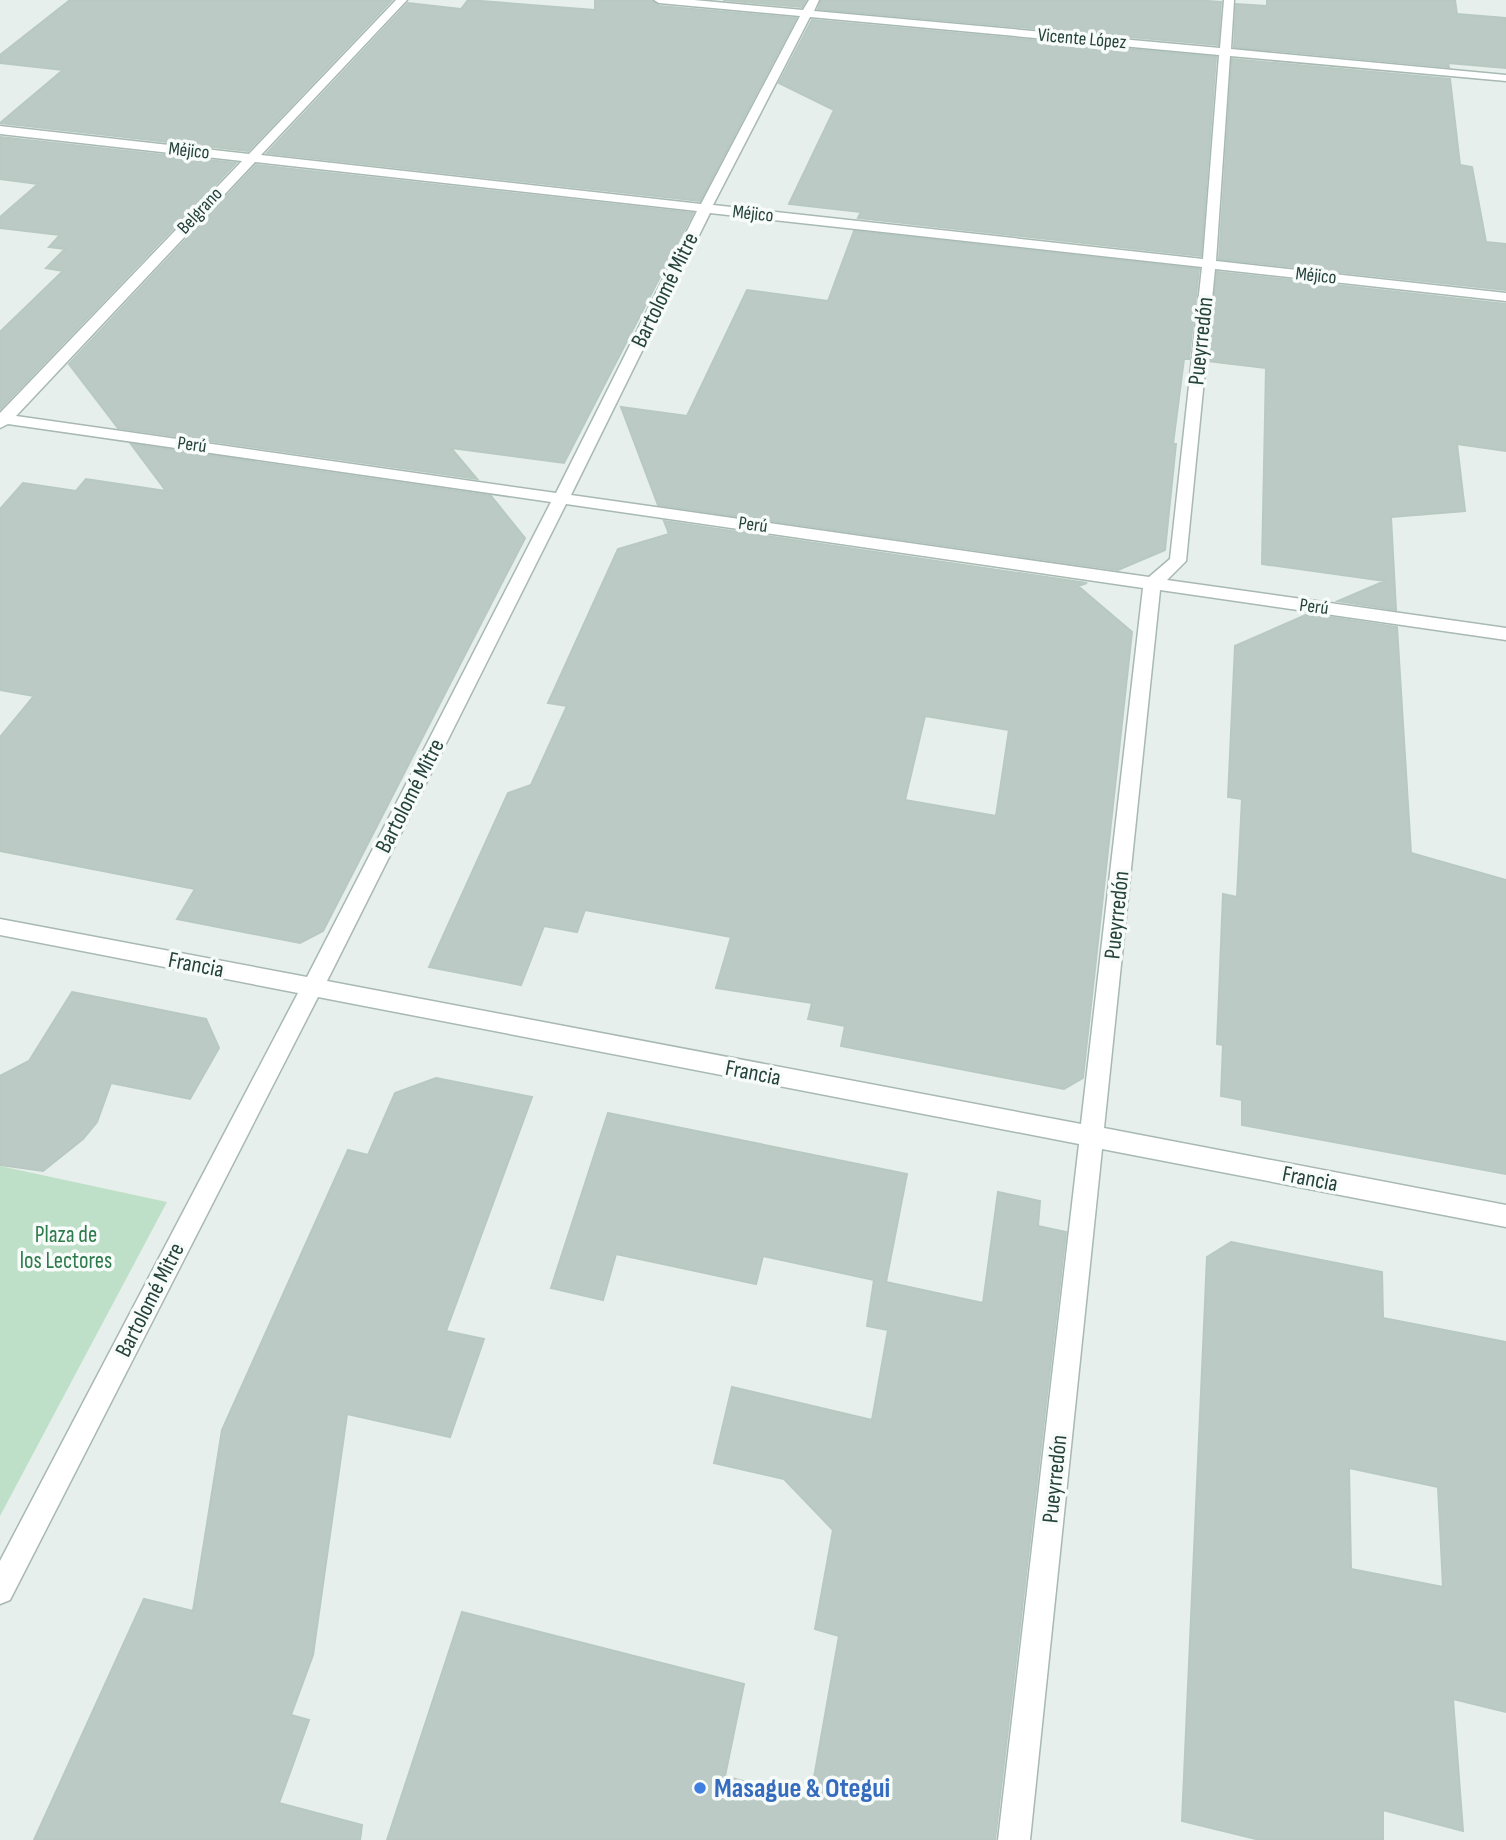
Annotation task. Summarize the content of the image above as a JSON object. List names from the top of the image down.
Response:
{
  "streets": {
    "street": [
      "Vicente López",
      "Méjico",
      "Belgrano",
      "Bartolomé Mitre",
      "Pueyrredón",
      "Perú",
      "Francia"
    ]
  },
  "crossings": [
    ["Vicente López", "Bartolomé Mitre"],
    ["Vicente López", "Pueyrredón"],
    ["Méjico", "Belgrano"],
    ["Méjico", "Bartolomé Mitre"],
    ["Méjico", "Pueyrredón"],
    ["Belgrano", "Perú"],
    ["Bartolomé Mitre", "Perú"],
    ["Bartolomé Mitre", "Francia"],
    ["Pueyrredón", "Perú"],
    ["Pueyrredón", "Francia"]
  ],
  "parks": ["Plaza de los Lectores"],
  "places": ["Masague & Otegui"]
}
